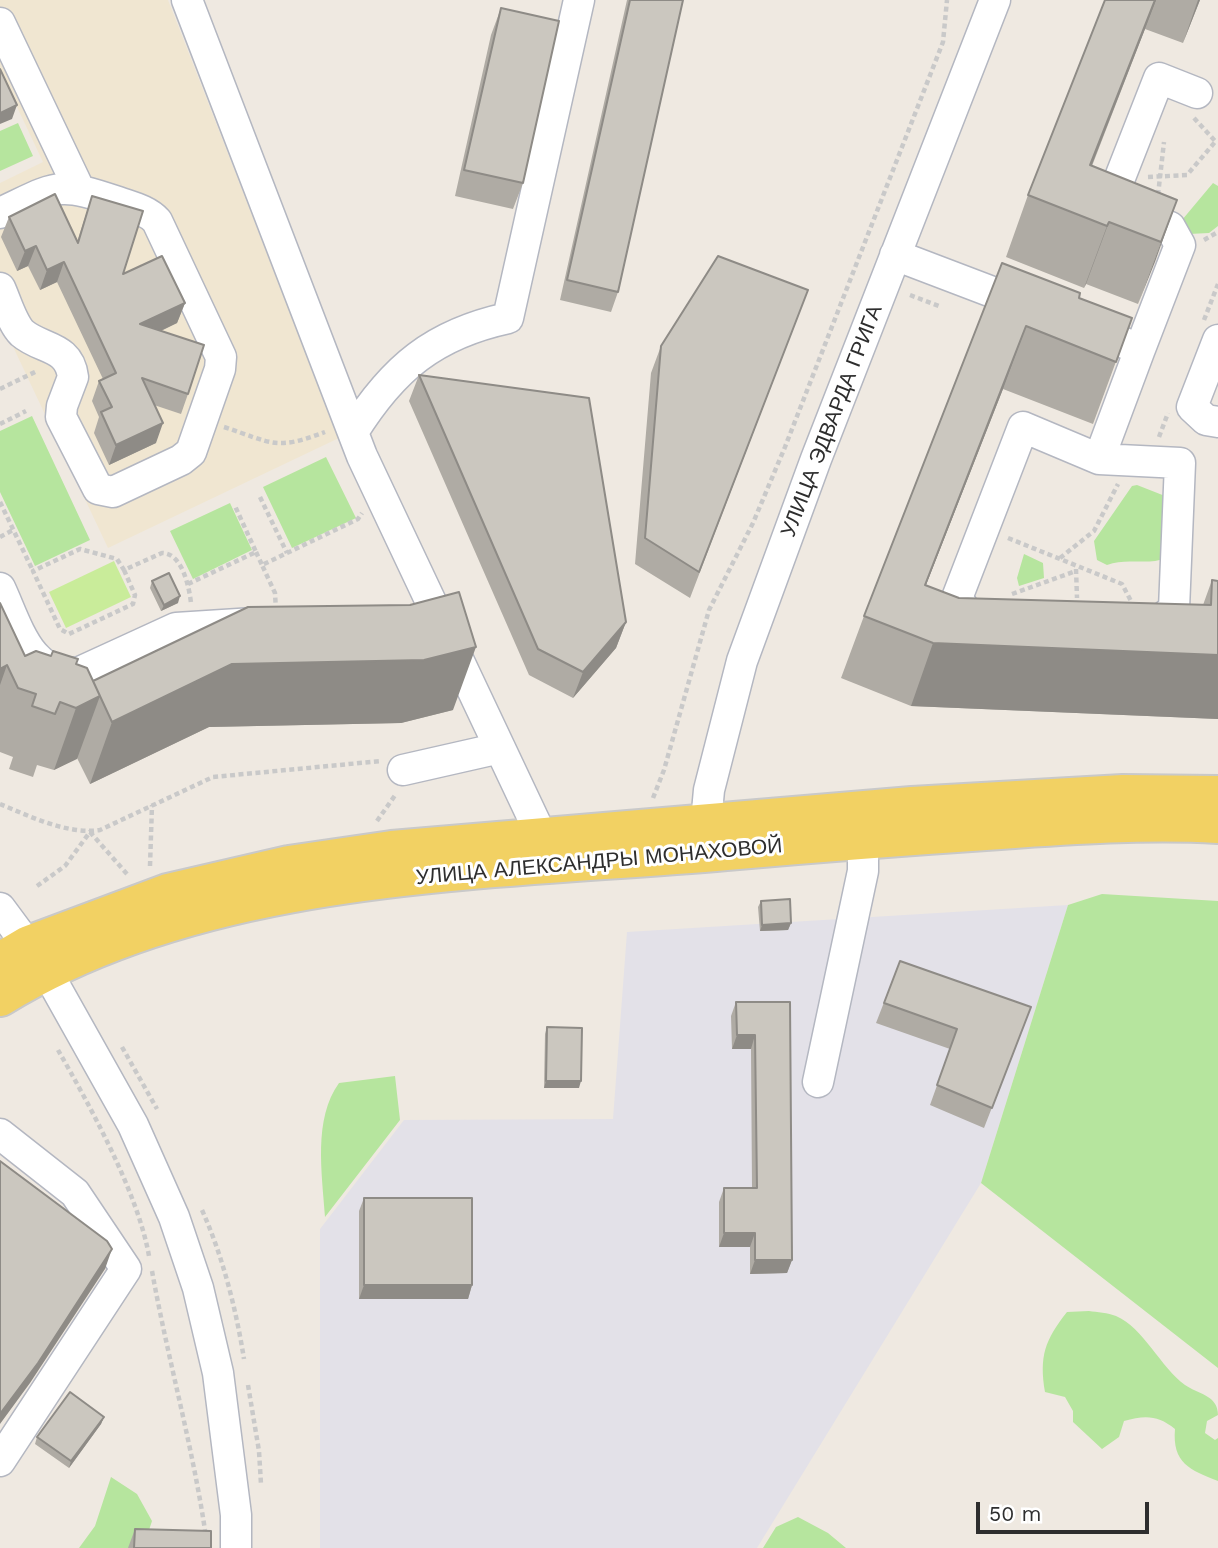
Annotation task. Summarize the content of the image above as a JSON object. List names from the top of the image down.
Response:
{
  "streets": {
    "main road": ["УЛИЦА АЛЕКСАНДРЫ МОНАХОВОЙ"],
    "street": ["УЛИЦА ЭДВАРДА ГРИГА"]
  },
  "crossings": [
    ["УЛИЦА ЭДВАРДА ГРИГА", "УЛИЦА АЛЕКСАНДРЫ МОНАХОВОЙ"]
  ],
  "scale_bar": "50 m"
}
